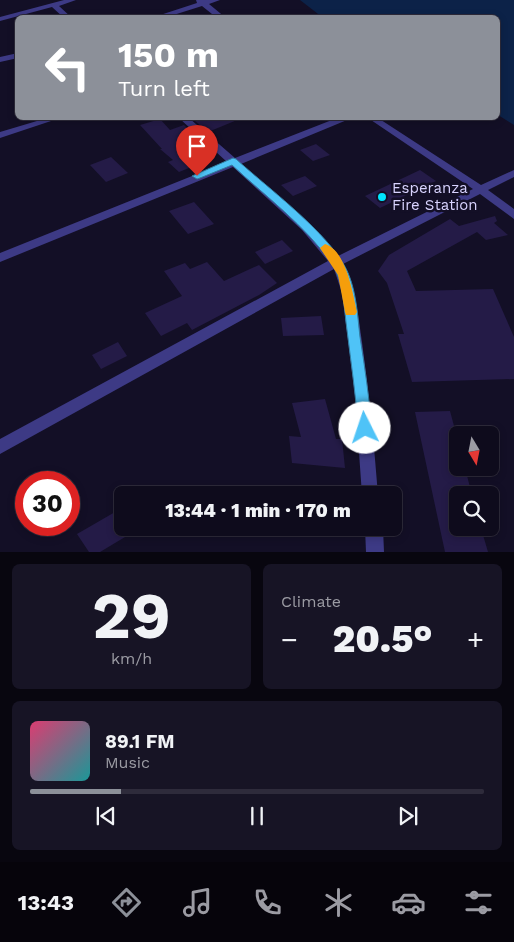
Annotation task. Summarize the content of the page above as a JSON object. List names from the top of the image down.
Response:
{
  "places": ["Esperanza Fire Station"],
  "north": "bottom",
  "page": {
    "turn": ["150 m", "Turn left"],
    "limit": "30",
    "trip": "13:44 · 1 min · 170 m",
    "tile": [
      ["29", "km/h"],
      "Climate"
    ],
    "heat": ["−", "20.5°", "+"],
    "song": ["89.1 FM", "Music"],
    "tabs": "13:43"
  }
}
